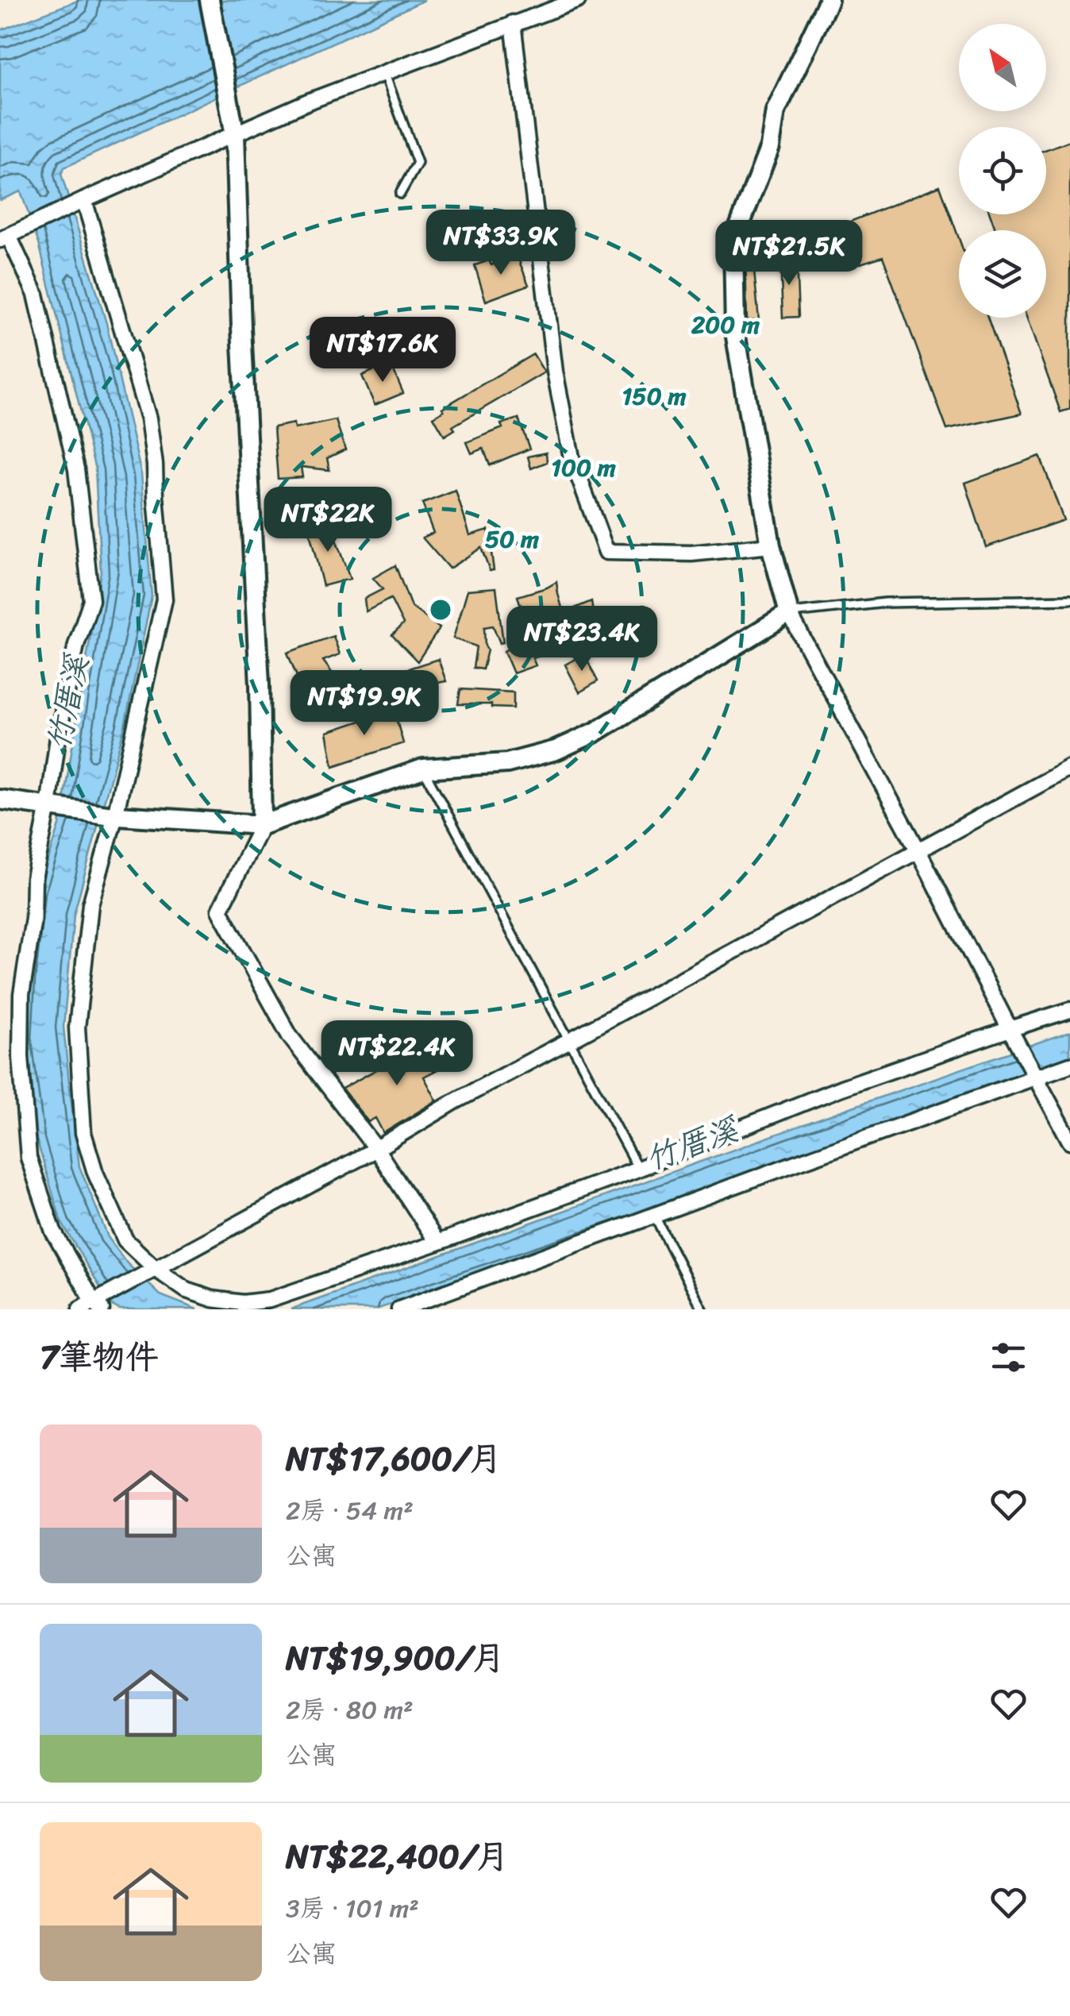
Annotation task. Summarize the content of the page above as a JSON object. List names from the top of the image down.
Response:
{
  "water": ["竹厝溪"],
  "north": "top left",
  "page": {
    "price": [
      "NT$33.9K",
      "NT$21.5K",
      "NT$17.6K",
      "NT$22K",
      "NT$23.4K",
      "NT$19.9K",
      "NT$22.4K"
    ],
    "heading": "7筆物件",
    "list": [
      {
        "name": "NT$17,600/月",
        "note": "2房 · 54 m² · 公寓"
      },
      {
        "name": "NT$19,900/月",
        "note": "2房 · 80 m² · 公寓"
      },
      {
        "name": "NT$22,400/月",
        "note": "3房 · 101 m² · 公寓"
      }
    ]
  },
  "rings": [
    "200 m",
    "150 m",
    "100 m",
    "50 m"
  ]
}
